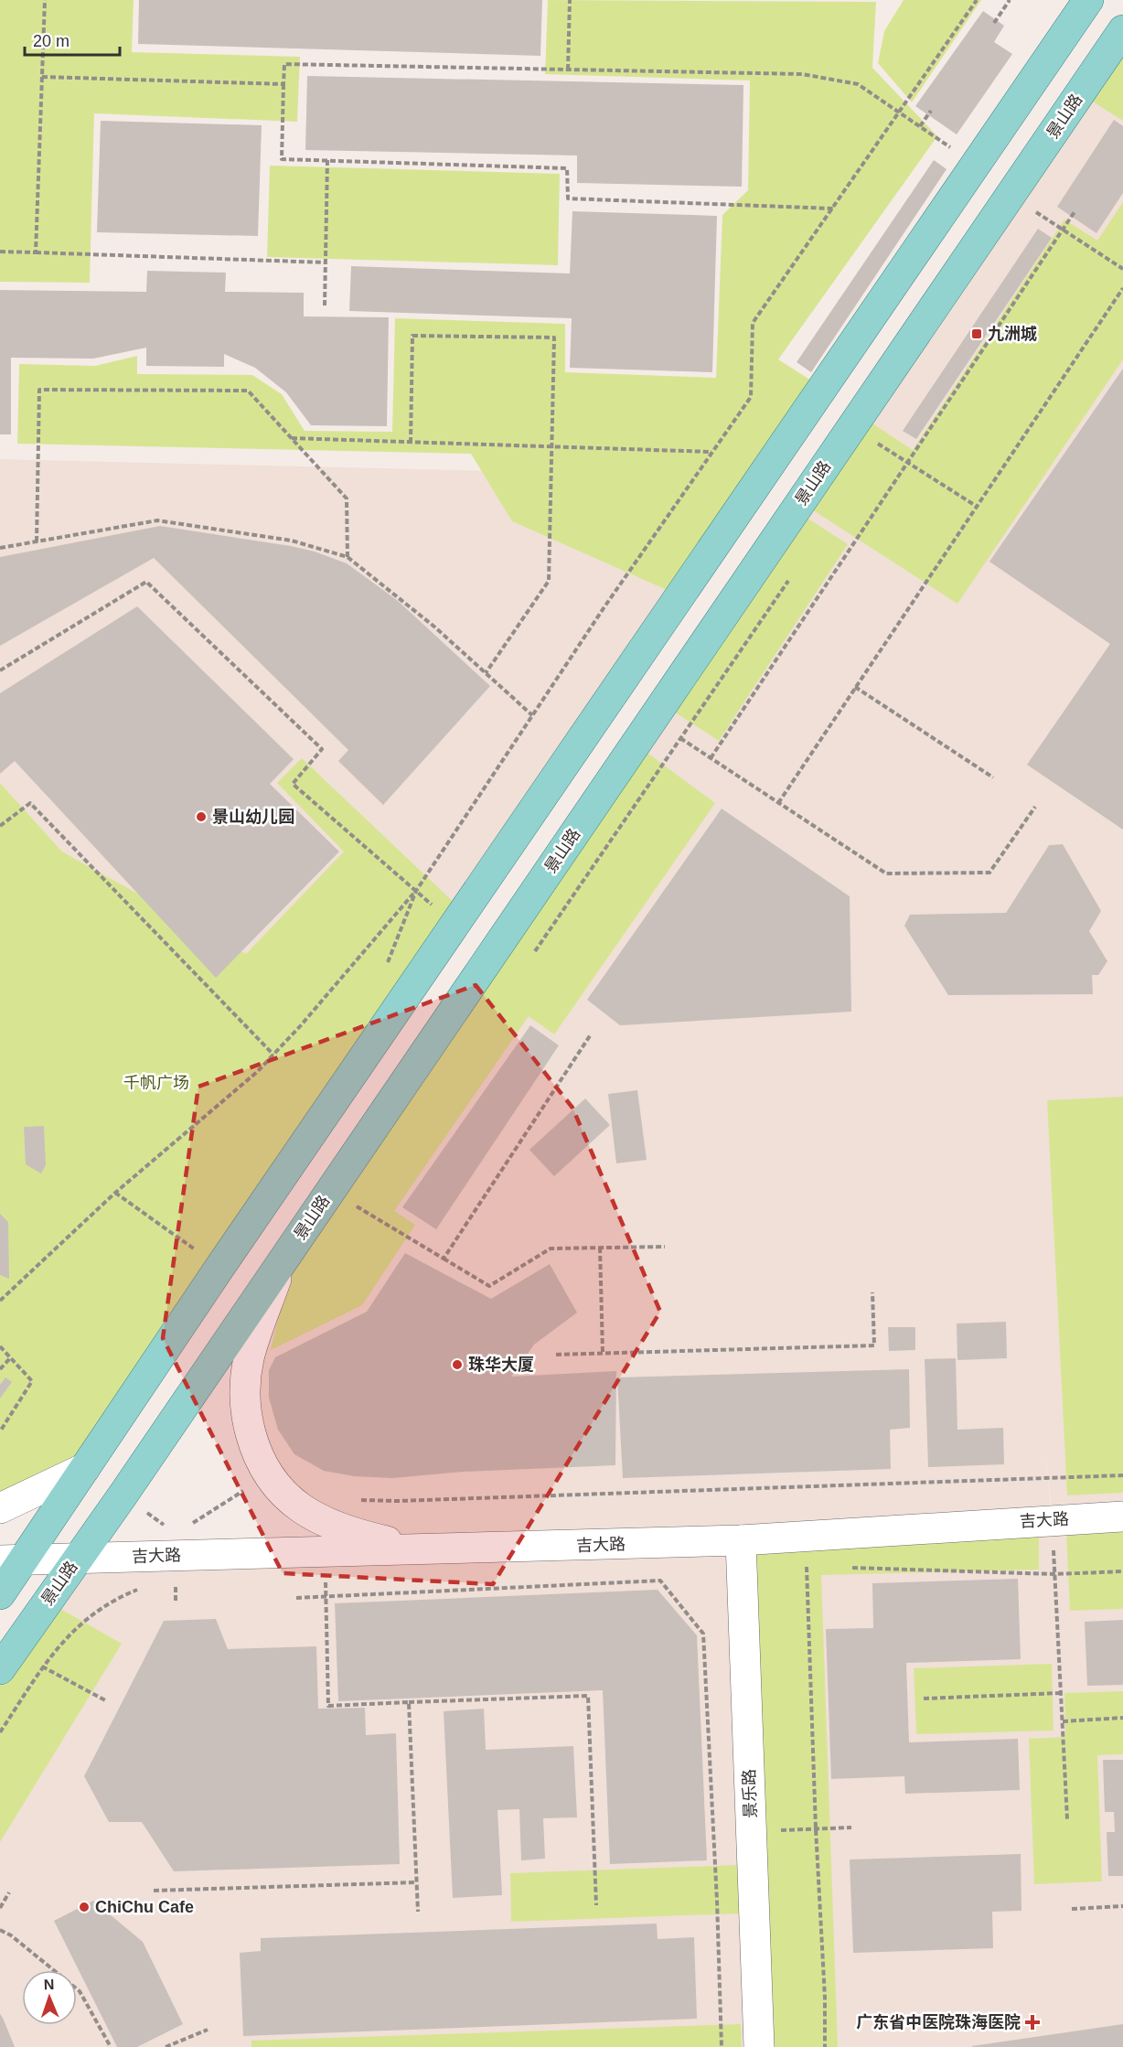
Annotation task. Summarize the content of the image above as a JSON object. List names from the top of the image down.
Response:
{
  "streets": {
    "main road": ["景山路", "吉大路", "景乐路"]
  },
  "crossings": [
    ["景山路", "吉大路"],
    ["吉大路", "景乐路"]
  ],
  "parks": ["千帆广场"],
  "places": {
    "transit": ["九洲城"],
    "other": ["景山幼儿园", "珠华大厦", "ChiChu Cafe"],
    "health": ["广东省中医院珠海医院"]
  },
  "scale_bar": "20 m",
  "north": "top"
}
